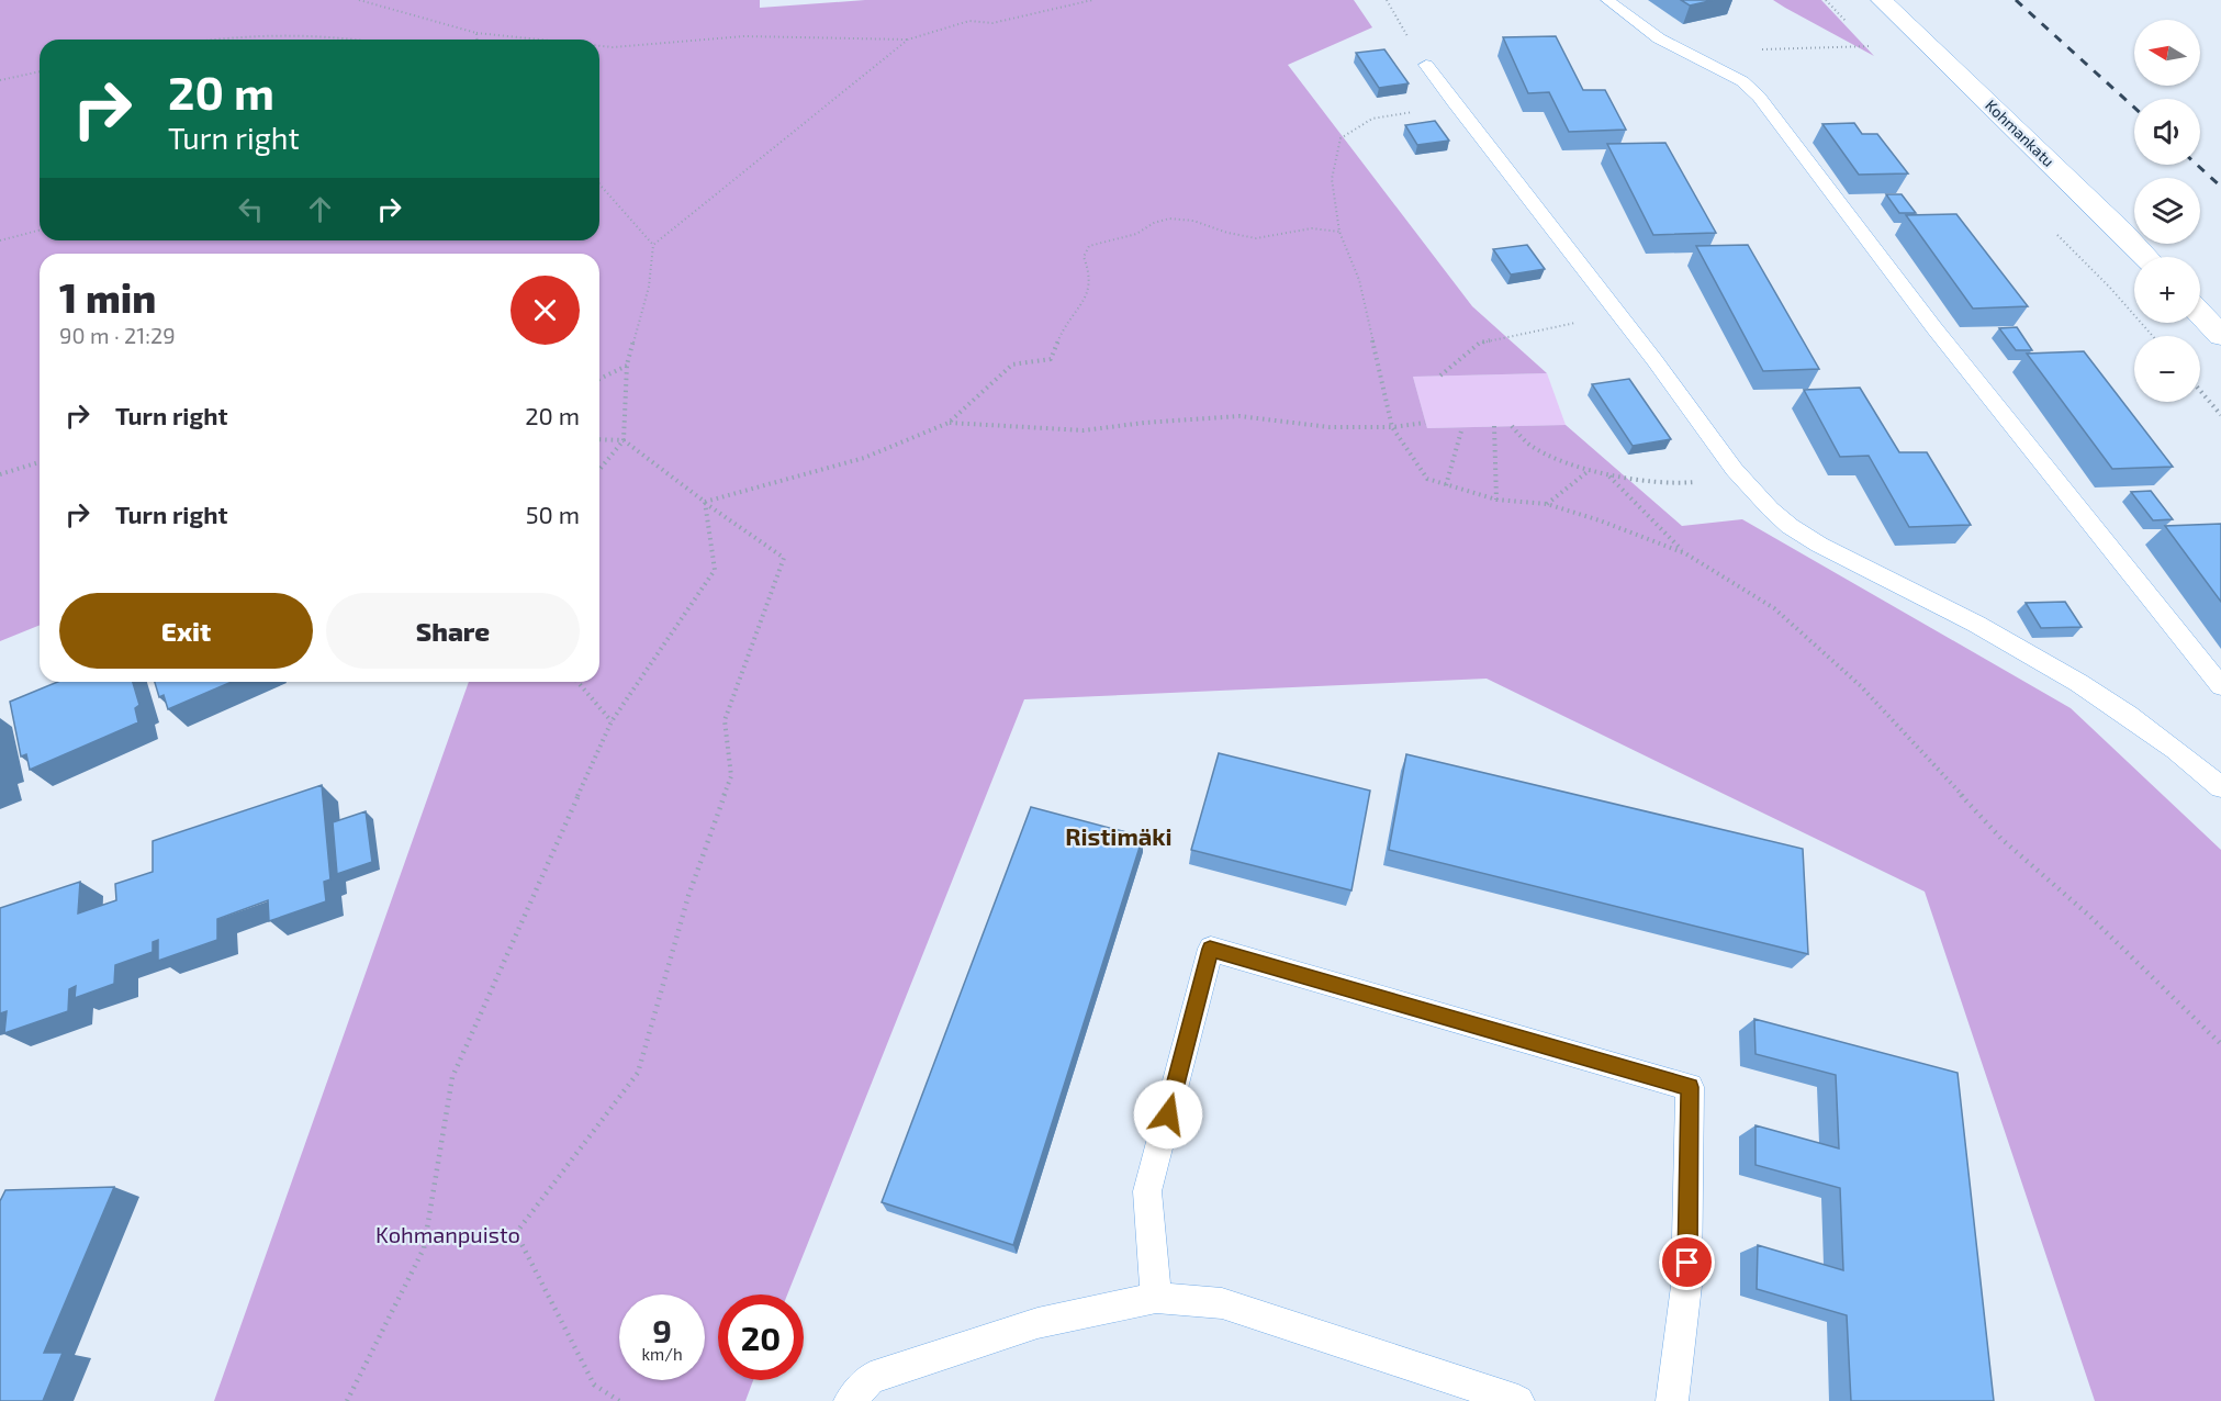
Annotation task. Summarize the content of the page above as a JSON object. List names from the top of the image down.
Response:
{
  "streets": {
    "street": ["Kohmankatu"]
  },
  "districts": ["Ristimäki"],
  "parks": ["Kohmanpuisto"],
  "north": "left",
  "page": {
    "map_buttons": ["+", "−"],
    "turn": ["20 m", "Turn right"],
    "heading": ["1 min", "90 m · 21:29"],
    "list": [
      {
        "name": "Turn right",
        "value": "20 m"
      },
      {
        "name": "Turn right",
        "value": "50 m"
      }
    ],
    "buttons": ["Exit", "Share"],
    "speed": "9 km/h",
    "limit": "20"
  }
}
